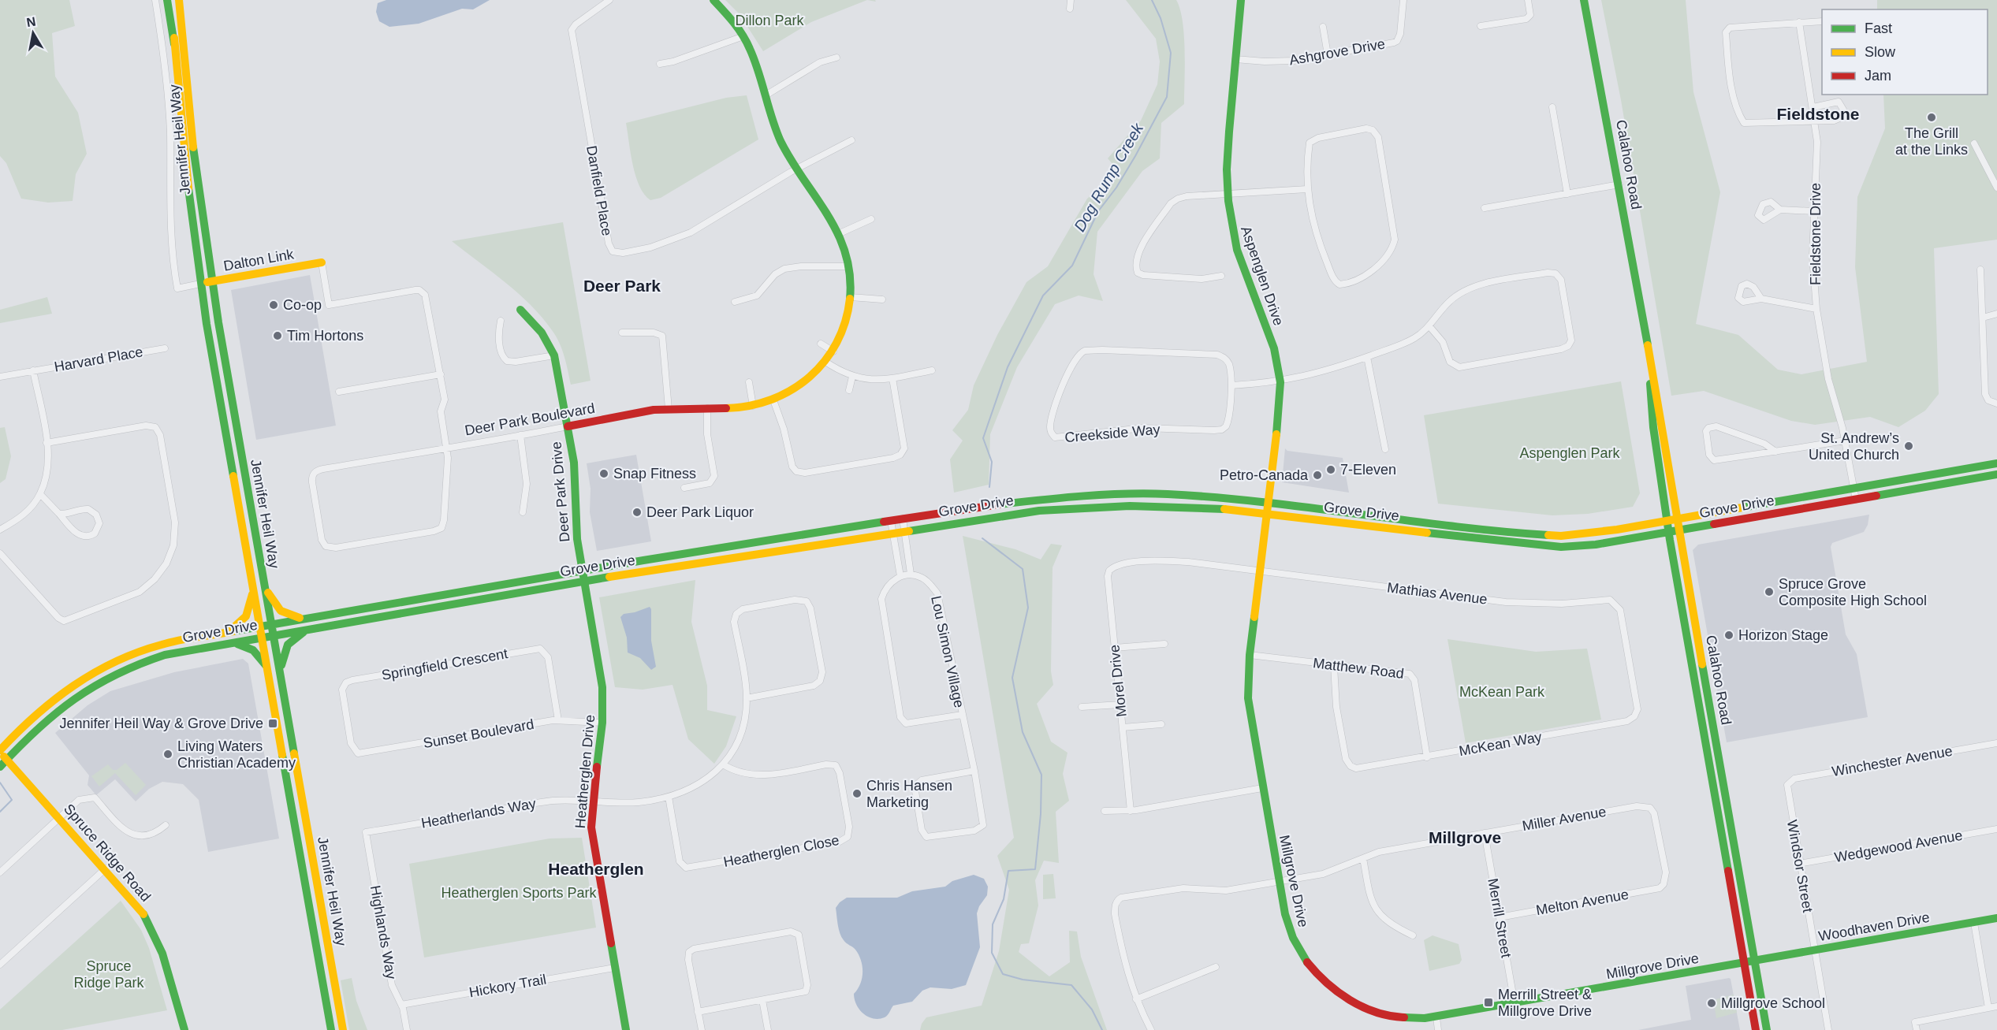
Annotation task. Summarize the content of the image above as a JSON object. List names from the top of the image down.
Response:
{
  "streets": {
    "main road": [
      "Jennifer Heil Way",
      "Calahoo Road",
      "Dalton Link",
      "Aspenglen Drive",
      "Deer Park Boulevard",
      "Deer Park Drive",
      "Grove Drive",
      "Heatherglen Drive",
      "Spruce Ridge Road",
      "Millgrove Drive",
      "Woodhaven Drive"
    ],
    "street": [
      "Ashgrove Drive",
      "Danfield Place",
      "Fieldstone Drive",
      "Harvard Place",
      "Creekside Way",
      "Mathias Avenue",
      "Lou Simon Village",
      "Springfield Crescent",
      "Matthew Road",
      "Morel Drive",
      "Sunset Boulevard",
      "McKean Way",
      "Winchester Avenue",
      "Heatherlands Way",
      "Miller Avenue",
      "Wedgewood Avenue",
      "Heatherglen Close",
      "Windsor Street",
      "Melton Avenue",
      "Merrill Street",
      "Highlands Way",
      "Hickory Trail"
    ]
  },
  "crossings": [
    ["Ashgrove Drive", "Aspenglen Drive"],
    ["Jennifer Heil Way", "Dalton Link"],
    ["Jennifer Heil Way", "Grove Drive"],
    ["Calahoo Road", "Grove Drive"],
    ["Calahoo Road", "Millgrove Drive"],
    ["Calahoo Road", "Woodhaven Drive"],
    ["Danfield Place", "Deer Park Boulevard"],
    ["Fieldstone Drive", "Grove Drive"],
    ["Aspenglen Drive", "Grove Drive"],
    ["Aspenglen Drive", "Millgrove Drive"],
    ["Deer Park Boulevard", "Deer Park Drive"],
    ["Deer Park Drive", "Grove Drive"],
    ["Deer Park Drive", "Heatherglen Drive"],
    ["Grove Drive", "Heatherglen Drive"],
    ["Grove Drive", "Spruce Ridge Road"],
    ["Grove Drive", "Millgrove Drive"],
    ["Mathias Avenue", "Morel Drive"],
    ["Mathias Avenue", "McKean Way"],
    ["Mathias Avenue", "Millgrove Drive"],
    ["Springfield Crescent", "Sunset Boulevard"],
    ["Matthew Road", "McKean Way"],
    ["Matthew Road", "Millgrove Drive"],
    ["Morel Drive", "Millgrove Drive"],
    ["Sunset Boulevard", "Heatherglen Drive"],
    ["Winchester Avenue", "Windsor Street"],
    ["Heatherglen Drive", "Heatherlands Way"],
    ["Heatherglen Drive", "Hickory Trail"],
    ["Heatherlands Way", "Heatherglen Close"],
    ["Heatherlands Way", "Highlands Way"],
    ["Miller Avenue", "Millgrove Drive"],
    ["Miller Avenue", "Melton Avenue"],
    ["Miller Avenue", "Merrill Street"],
    ["Wedgewood Avenue", "Windsor Street"],
    ["Windsor Street", "Woodhaven Drive"],
    ["Millgrove Drive", "Merrill Street"],
    ["Millgrove Drive", "Woodhaven Drive"],
    ["Melton Avenue", "Merrill Street"],
    ["Highlands Way", "Hickory Trail"]
  ],
  "districts": [
    "Fieldstone",
    "Deer Park",
    "Millgrove",
    "Heatherglen"
  ],
  "water": ["Dog Rump Creek"],
  "parks": [
    "Dillon Park",
    "Aspenglen Park",
    "McKean Park",
    "Heatherglen Sports Park",
    "Spruce Ridge Park"
  ],
  "places": {
    "other": [
      "The Grill at the Links",
      "Co-op",
      "Tim Hortons",
      "St. Andrew’s United Church",
      "7-Eleven",
      "Snap Fitness",
      "Petro-Canada",
      "Deer Park Liquor",
      "Spruce Grove Composite High School",
      "Horizon Stage",
      "Living Waters Christian Academy",
      "Chris Hansen Marketing",
      "Millgrove School"
    ],
    "transit": ["Jennifer Heil Way & Grove Drive", "Merrill Street & Millgrove Drive"]
  },
  "legend": ["Fast", "Slow", "Jam"],
  "north": "top"
}
